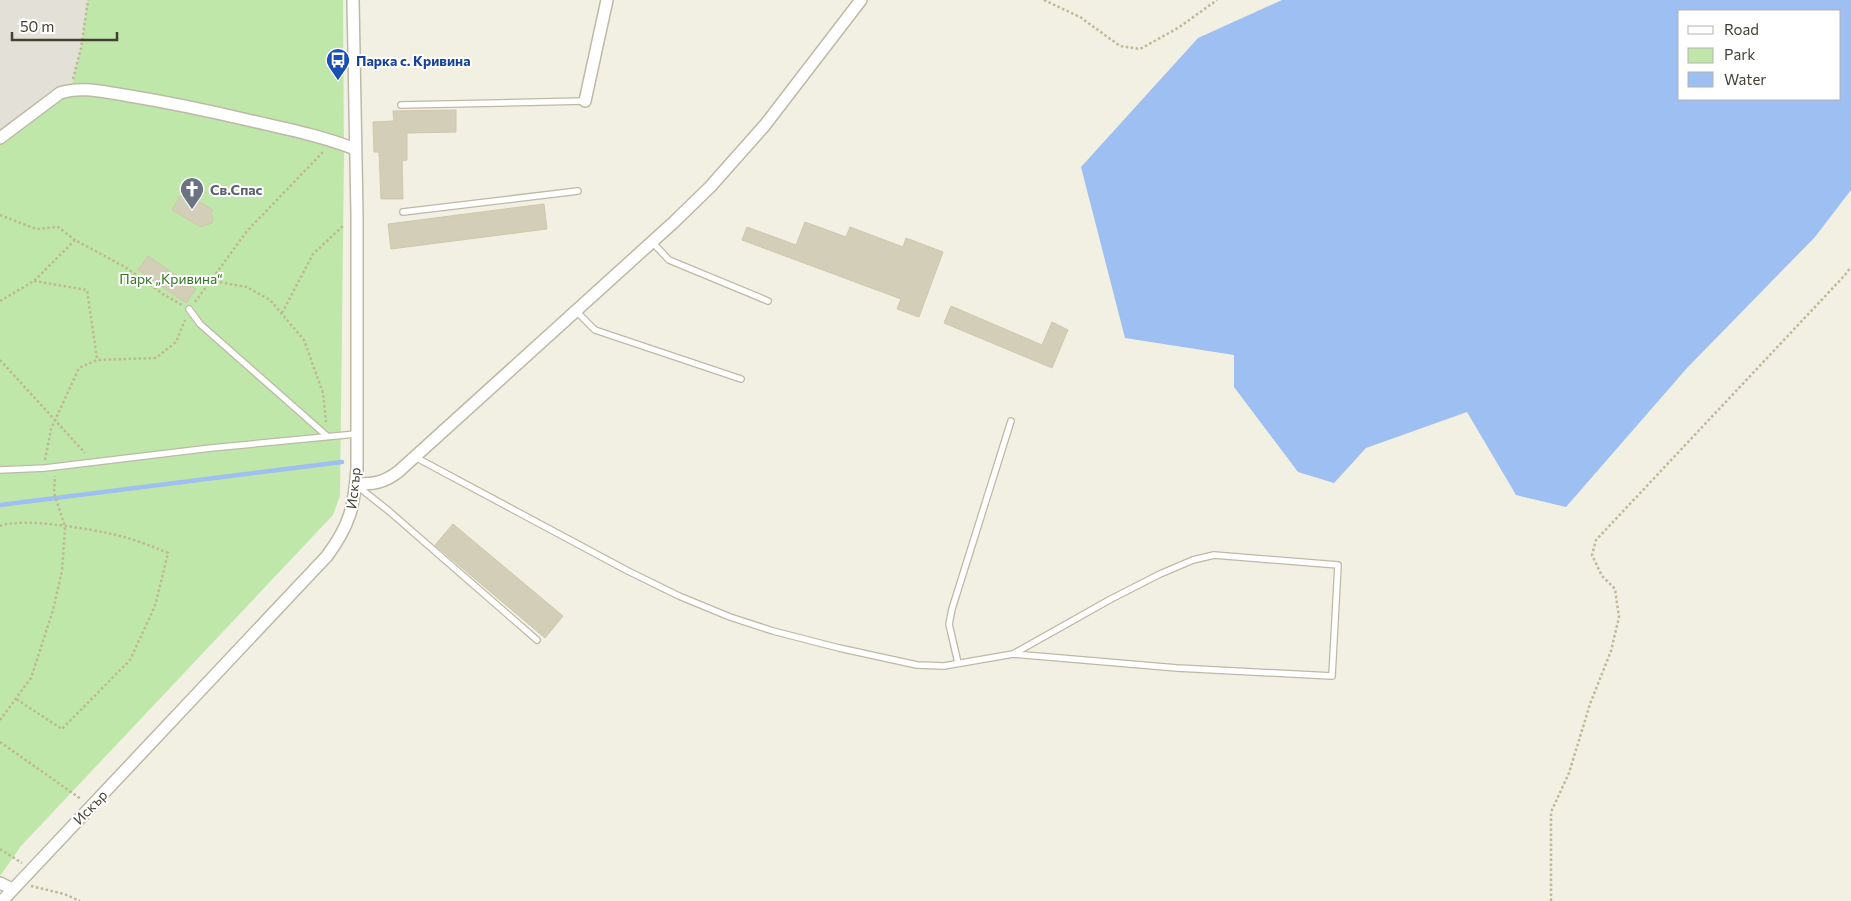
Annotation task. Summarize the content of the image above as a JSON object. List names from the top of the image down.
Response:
{
  "streets": {
    "street": ["Искър"]
  },
  "parks": ["Парк „Кривина“"],
  "places": {
    "bus stop": ["Парка с. Кривина"],
    "church": ["Св.Спас"]
  },
  "legend": ["Road", "Park", "Water"],
  "scale_bar": "50 m"
}
